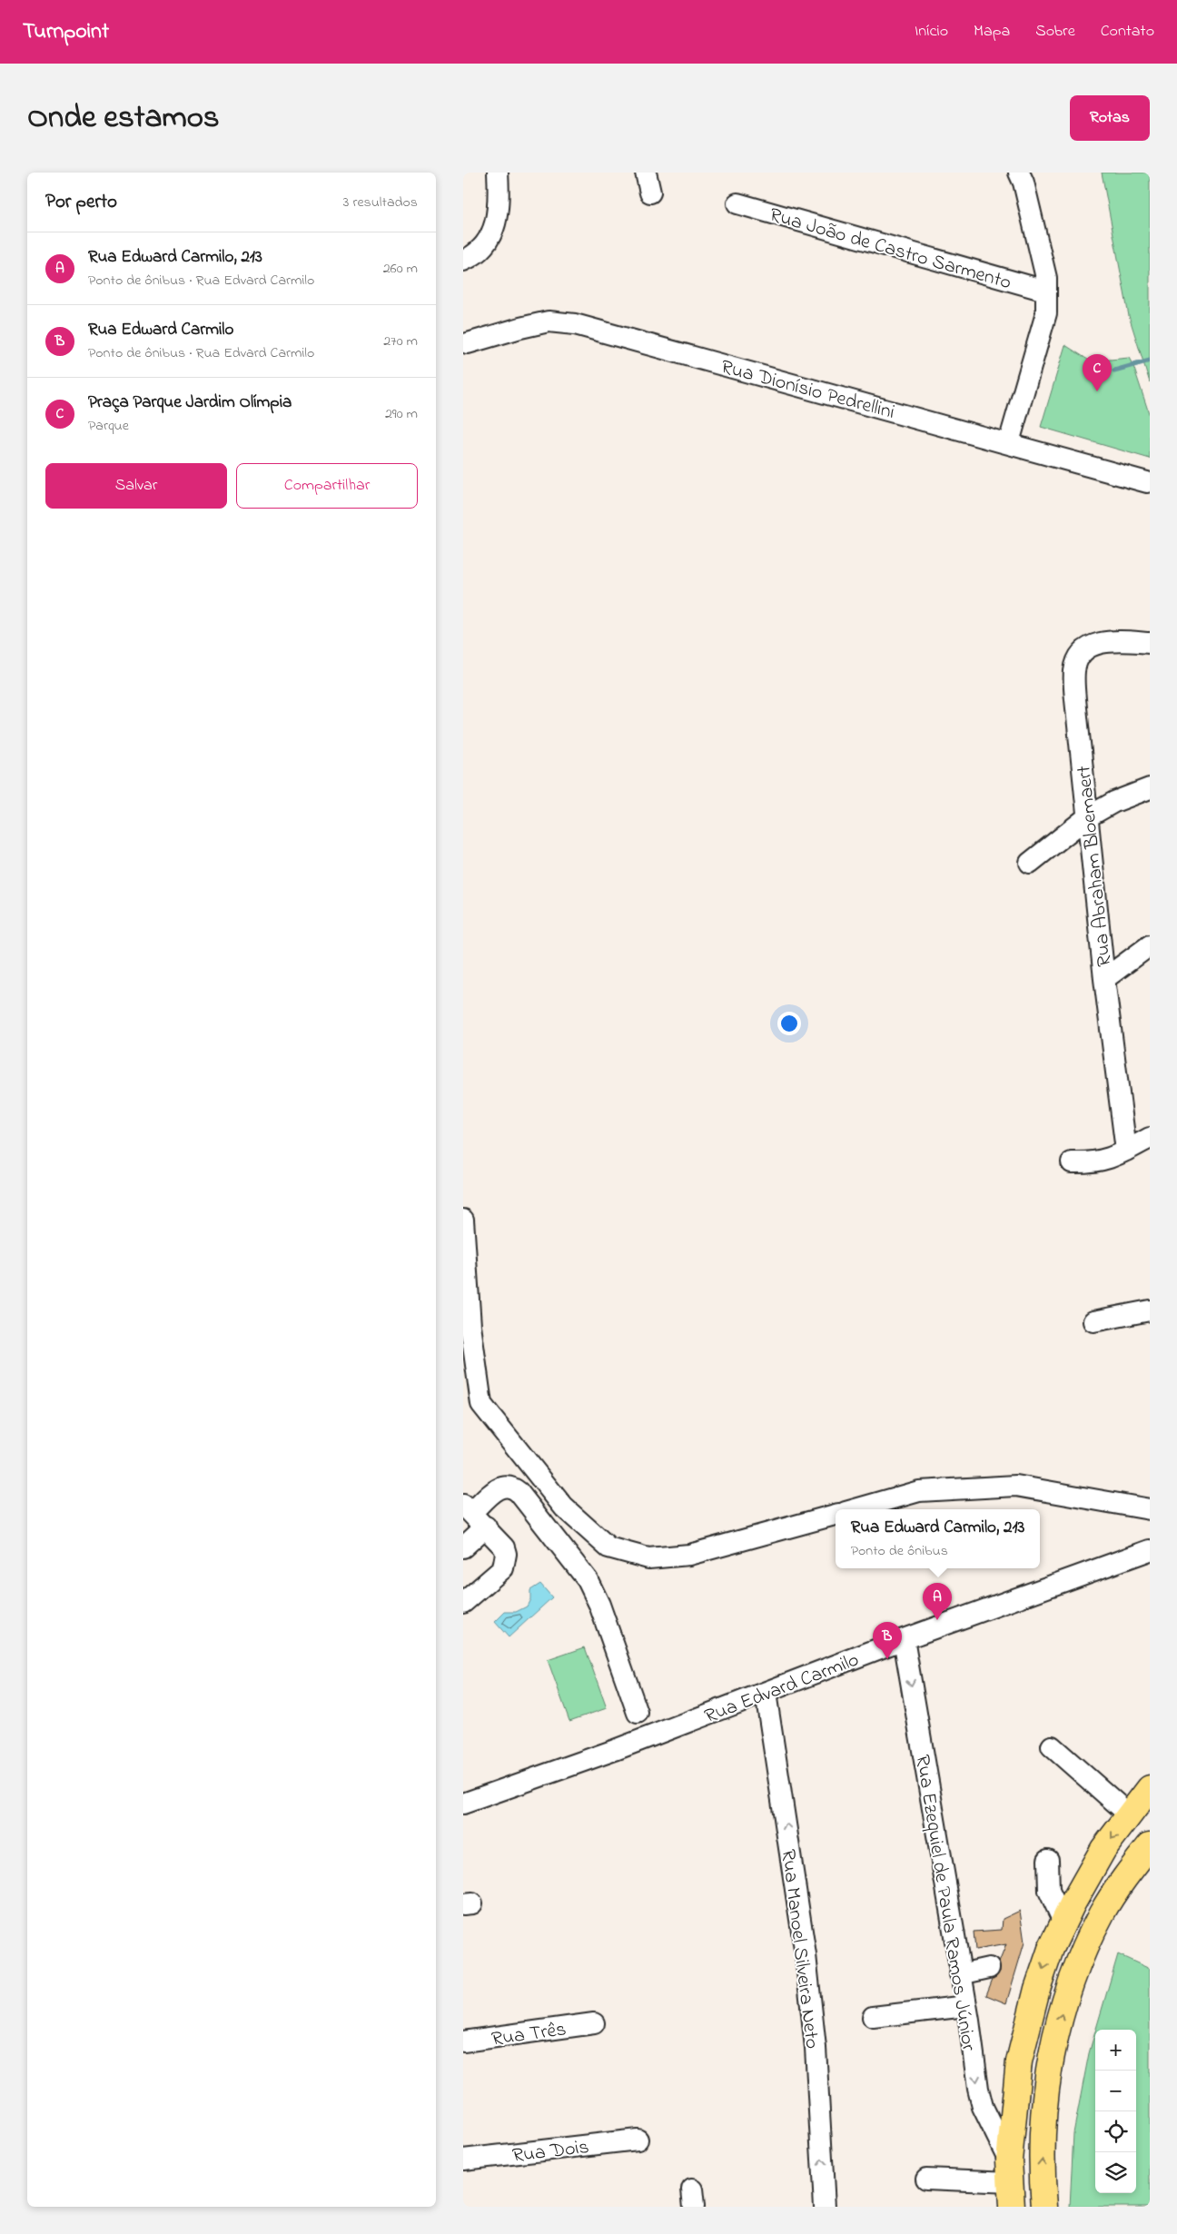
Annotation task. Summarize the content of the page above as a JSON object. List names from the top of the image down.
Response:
{
  "streets": {
    "street": [
      "Rua João de Castro Sarmento",
      "Rua Dionísio Pedrellini",
      "Rua Abraham Bloemaert",
      "Rua Edvard Carmilo",
      "Rua Ezequiel de Paula Ramos Júnior",
      "Rua Manoel Silveira Neto",
      "Rua Três",
      "Rua Dois"
    ]
  },
  "crossings": [
    ["Rua Edvard Carmilo", "Rua Ezequiel de Paula Ramos Júnior"],
    ["Rua Edvard Carmilo", "Rua Manoel Silveira Neto"]
  ],
  "one_way": ["Rua Ezequiel de Paula Ramos Júnior", "Rua Manoel Silveira Neto"],
  "page": {
    "header": "Turnpoint",
    "nav": [
      "Início",
      "Mapa",
      "Sobre",
      "Contato"
    ],
    "title": "Onde estamos",
    "buttons": [
      "Rotas",
      ["Salvar", "Compartilhar"]
    ],
    "heading": ["Por perto", "3 resultados"],
    "list": [
      {
        "mark": "A",
        "name": "Rua Edward Carmilo, 213",
        "note": "Ponto de ônibus · Rua Edvard Carmilo",
        "value": "260 m"
      },
      {
        "mark": "B",
        "name": "Rua Edward Carmilo",
        "note": "Ponto de ônibus · Rua Edvard Carmilo",
        "value": "270 m"
      },
      {
        "mark": "C",
        "name": "Praça Parque Jardim Olímpia",
        "note": "Parque",
        "value": "290 m"
      }
    ],
    "pins": ["C", "A", "B"],
    "popup": ["Rua Edward Carmilo, 213", "Ponto de ônibus"],
    "map_buttons": ["+", "−"]
  }
}
